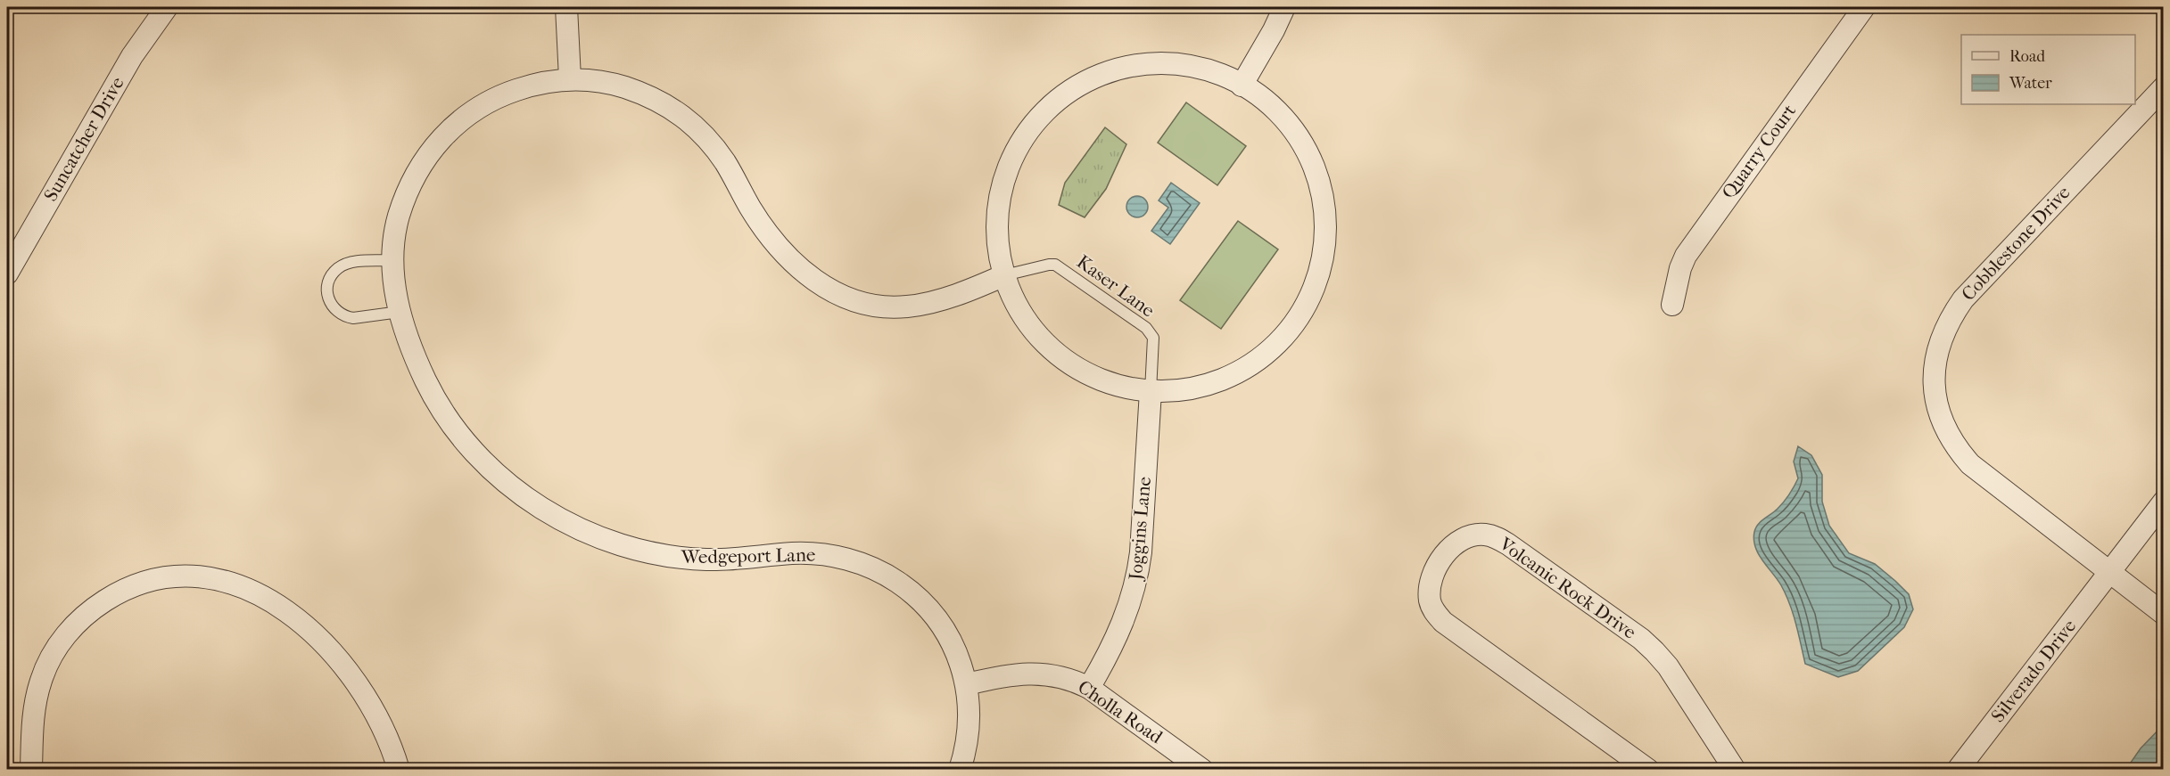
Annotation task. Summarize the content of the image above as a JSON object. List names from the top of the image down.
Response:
{
  "streets": {
    "street": [
      "Suncatcher Drive",
      "Quarry Court",
      "Cobblestone Drive",
      "Joggins Lane",
      "Wedgeport Lane",
      "Volcanic Rock Drive",
      "Silverado Drive",
      "Cholla Road"
    ],
    "lane": ["Kaser Lane"]
  },
  "crossings": [
    ["Cobblestone Drive", "Silverado Drive"],
    ["Kaser Lane", "Joggins Lane"],
    ["Kaser Lane", "Wedgeport Lane"],
    ["Joggins Lane", "Cholla Road"],
    ["Wedgeport Lane", "Cholla Road"]
  ],
  "legend": ["Road", "Water"]
}
